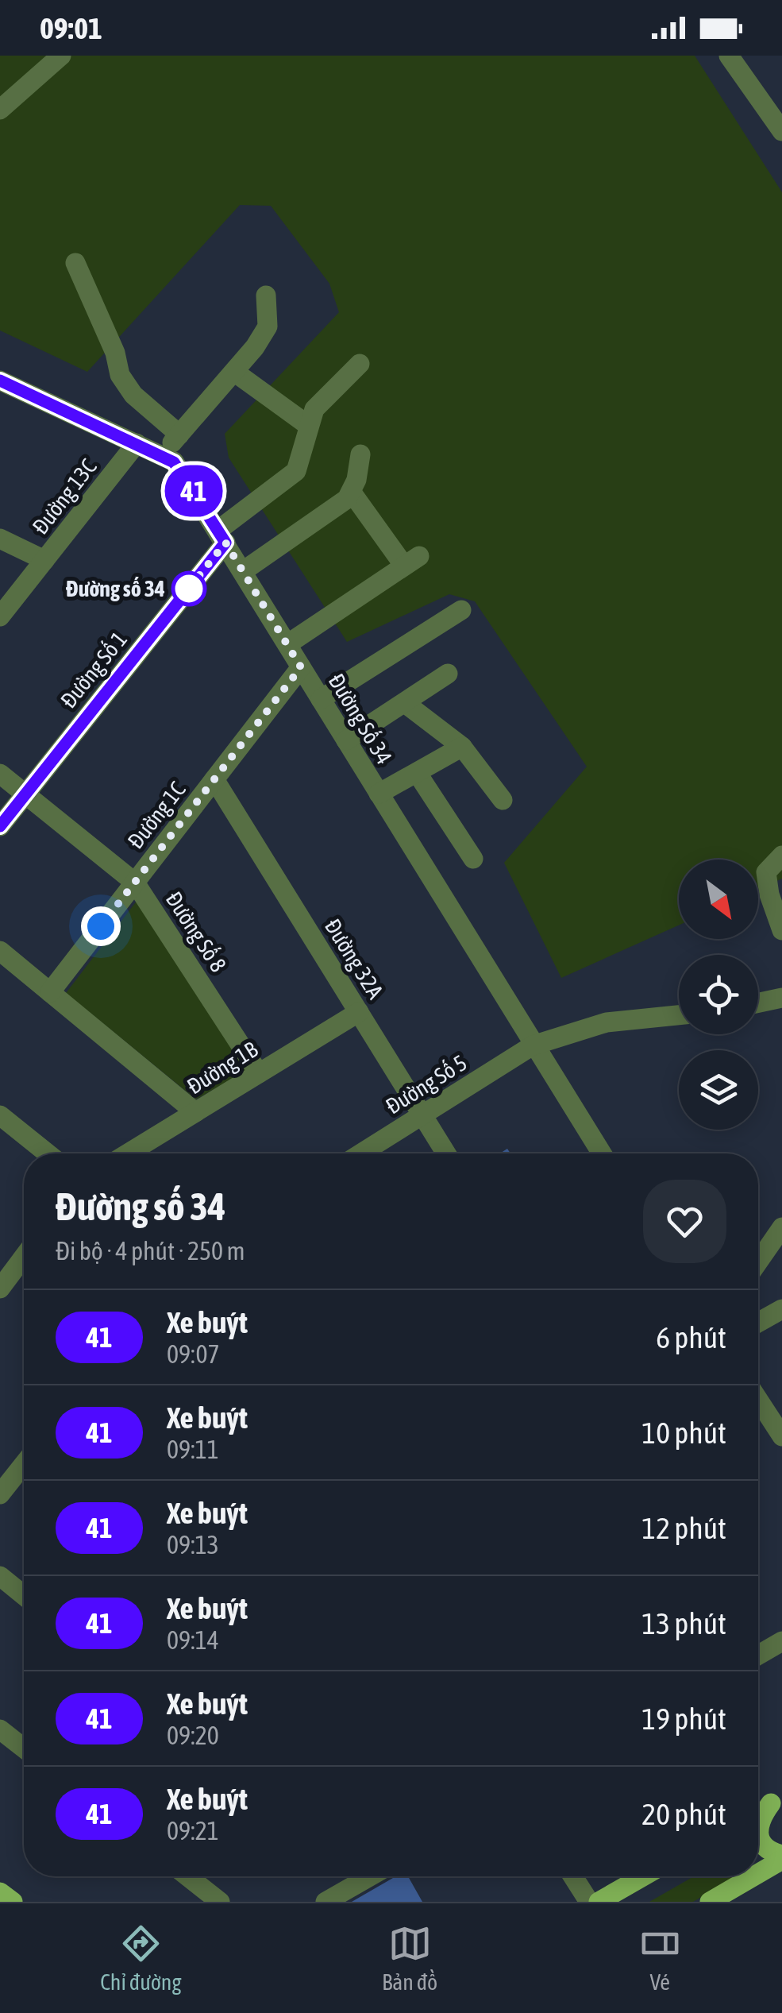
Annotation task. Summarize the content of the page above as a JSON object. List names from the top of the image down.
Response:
{
  "streets": {
    "street": [
      "Đường 13C",
      "Đường Số 1",
      "Đường Số 34",
      "Đường 1C",
      "Đường Số 8",
      "Đường 32A",
      "Đường 1B",
      "Đường Số 5"
    ]
  },
  "crossings": [
    ["Đường 13C", "Đường Số 34"],
    ["Đường Số 1", "Đường Số 34"],
    ["Đường Số 1", "Đường Số 8"],
    ["Đường Số 34", "Đường 1C"],
    ["Đường Số 34", "Đường Số 5"],
    ["Đường 1C", "Đường Số 8"],
    ["Đường 1C", "Đường 32A"],
    ["Đường Số 8", "Đường 1B"],
    ["Đường 32A", "Đường 1B"],
    ["Đường 32A", "Đường Số 5"]
  ],
  "places": ["Đường số 34"],
  "lines": ["bus line 41"],
  "north": "bottom right",
  "page": {
    "status": "09:01",
    "on_map": "41",
    "heading": ["Đường số 34", "Đi bộ · 4 phút · 250 m"],
    "list": [
      {
        "mark": "41",
        "name": "Xe buýt",
        "note": "09:07",
        "value": "6 phút"
      },
      {
        "mark": "41",
        "name": "Xe buýt",
        "note": "09:11",
        "value": "10 phút"
      },
      {
        "mark": "41",
        "name": "Xe buýt",
        "note": "09:13",
        "value": "12 phút"
      },
      {
        "mark": "41",
        "name": "Xe buýt",
        "note": "09:14",
        "value": "13 phút"
      },
      {
        "mark": "41",
        "name": "Xe buýt",
        "note": "09:20",
        "value": "19 phút"
      },
      {
        "mark": "41",
        "name": "Xe buýt",
        "note": "09:21",
        "value": "20 phút"
      }
    ],
    "tabs": ["Chỉ đường", "Bản đồ", "Vé"]
  }
}
